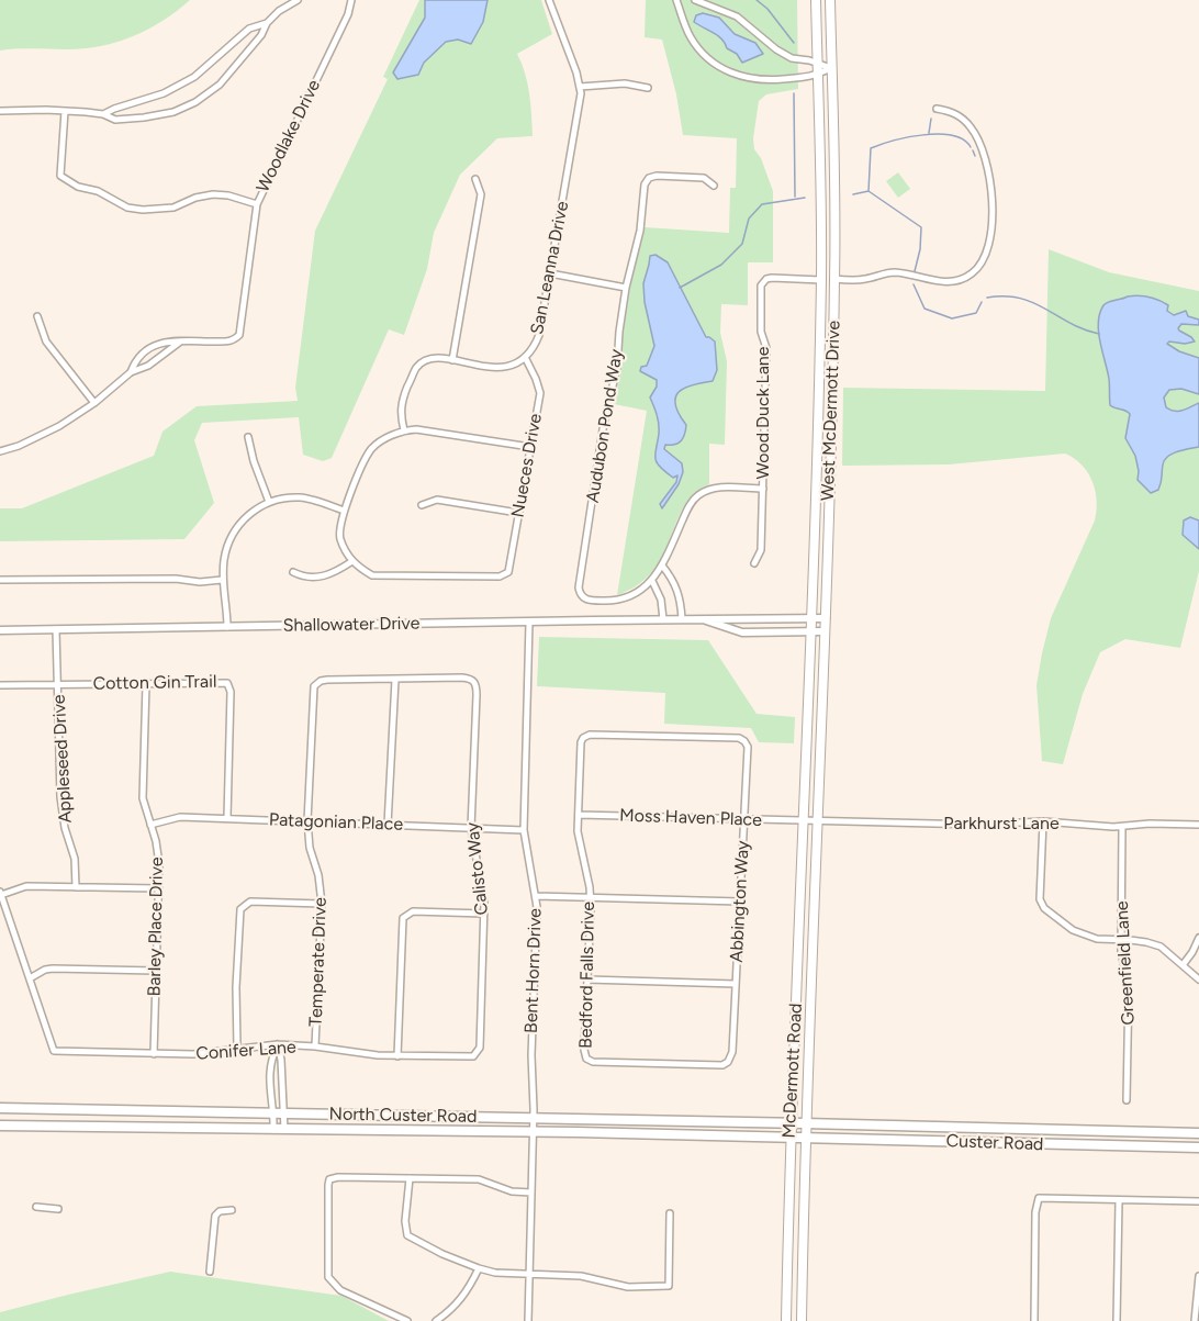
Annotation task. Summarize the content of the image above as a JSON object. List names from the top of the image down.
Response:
{
  "streets": {
    "main road": [
      "West McDermott Drive",
      "McDermott Road",
      "North Custer Road",
      "Custer Road"
    ],
    "street": [
      "Woodlake Drive",
      "San Leanna Drive",
      "Wood Duck Lane",
      "Audubon Pond Way",
      "Nueces Drive",
      "Shallowater Drive",
      "Cotton Gin Trail",
      "Appleseed Drive",
      "Moss Haven Place",
      "Patagonian Place",
      "Parkhurst Lane",
      "Calisto Way",
      "Abbington Way",
      "Barley Place Drive",
      "Temperate Drive",
      "Greenfield Lane",
      "Bent Horn Drive",
      "Bedford Falls Drive",
      "Conifer Lane"
    ]
  },
  "crossings": [
    ["San Leanna Drive", "Nueces Drive"],
    ["West McDermott Drive", "Wood Duck Lane"],
    ["West McDermott Drive", "Shallowater Drive"],
    ["West McDermott Drive", "Moss Haven Place"],
    ["West McDermott Drive", "Parkhurst Lane"],
    ["West McDermott Drive", "McDermott Road"],
    ["Shallowater Drive", "Appleseed Drive"],
    ["Shallowater Drive", "Bent Horn Drive"],
    ["Cotton Gin Trail", "Appleseed Drive"],
    ["Cotton Gin Trail", "Patagonian Place"],
    ["Cotton Gin Trail", "Barley Place Drive"],
    ["Moss Haven Place", "Parkhurst Lane"],
    ["Moss Haven Place", "Abbington Way"],
    ["Moss Haven Place", "Bedford Falls Drive"],
    ["Moss Haven Place", "McDermott Road"],
    ["Patagonian Place", "Calisto Way"],
    ["Patagonian Place", "Barley Place Drive"],
    ["Patagonian Place", "Temperate Drive"],
    ["Patagonian Place", "Bent Horn Drive"],
    ["Parkhurst Lane", "Greenfield Lane"],
    ["Parkhurst Lane", "McDermott Road"],
    ["Calisto Way", "Temperate Drive"],
    ["Calisto Way", "Conifer Lane"],
    ["Abbington Way", "Bedford Falls Drive"],
    ["Barley Place Drive", "Conifer Lane"],
    ["Temperate Drive", "Conifer Lane"],
    ["Bent Horn Drive", "North Custer Road"],
    ["McDermott Road", "North Custer Road"],
    ["McDermott Road", "Custer Road"],
    ["North Custer Road", "Custer Road"]
  ]
}
